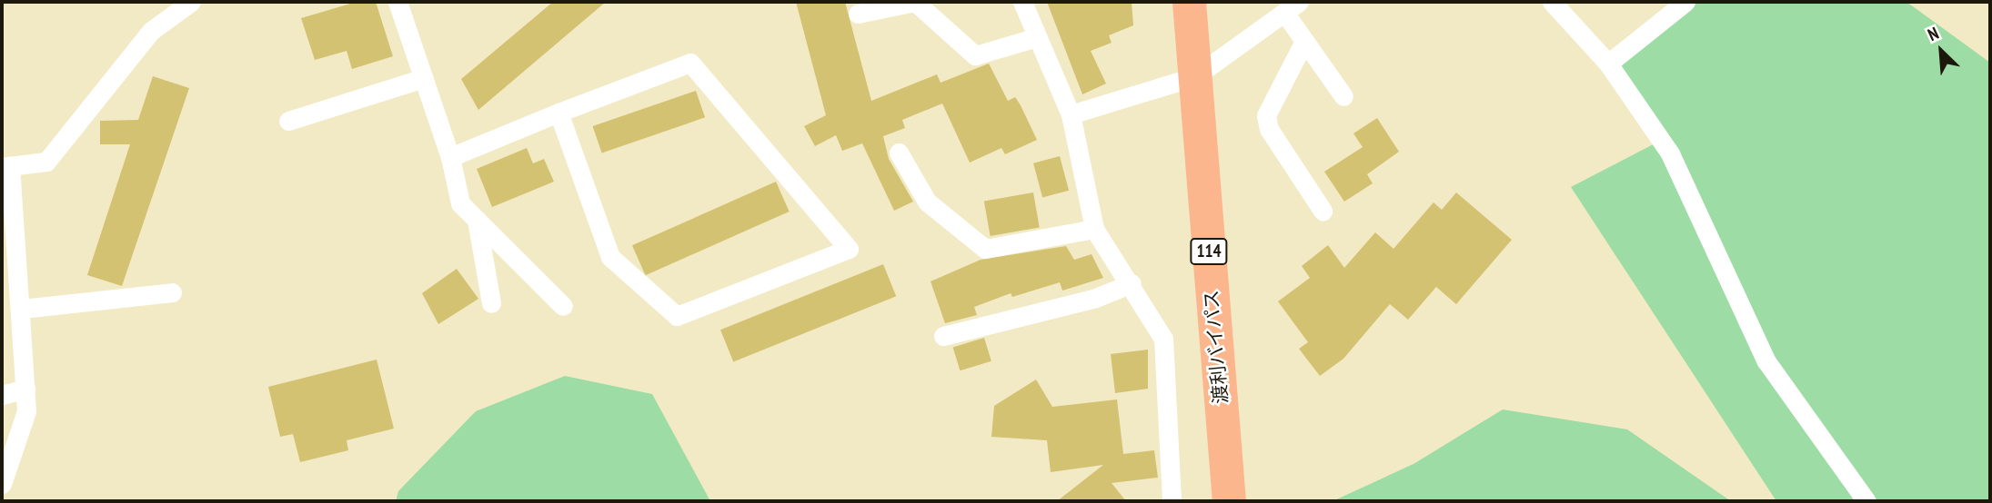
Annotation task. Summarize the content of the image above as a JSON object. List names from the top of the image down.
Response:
{
  "streets": {
    "highway": ["114", "渡利バイパス"]
  },
  "north": "top left"
}
